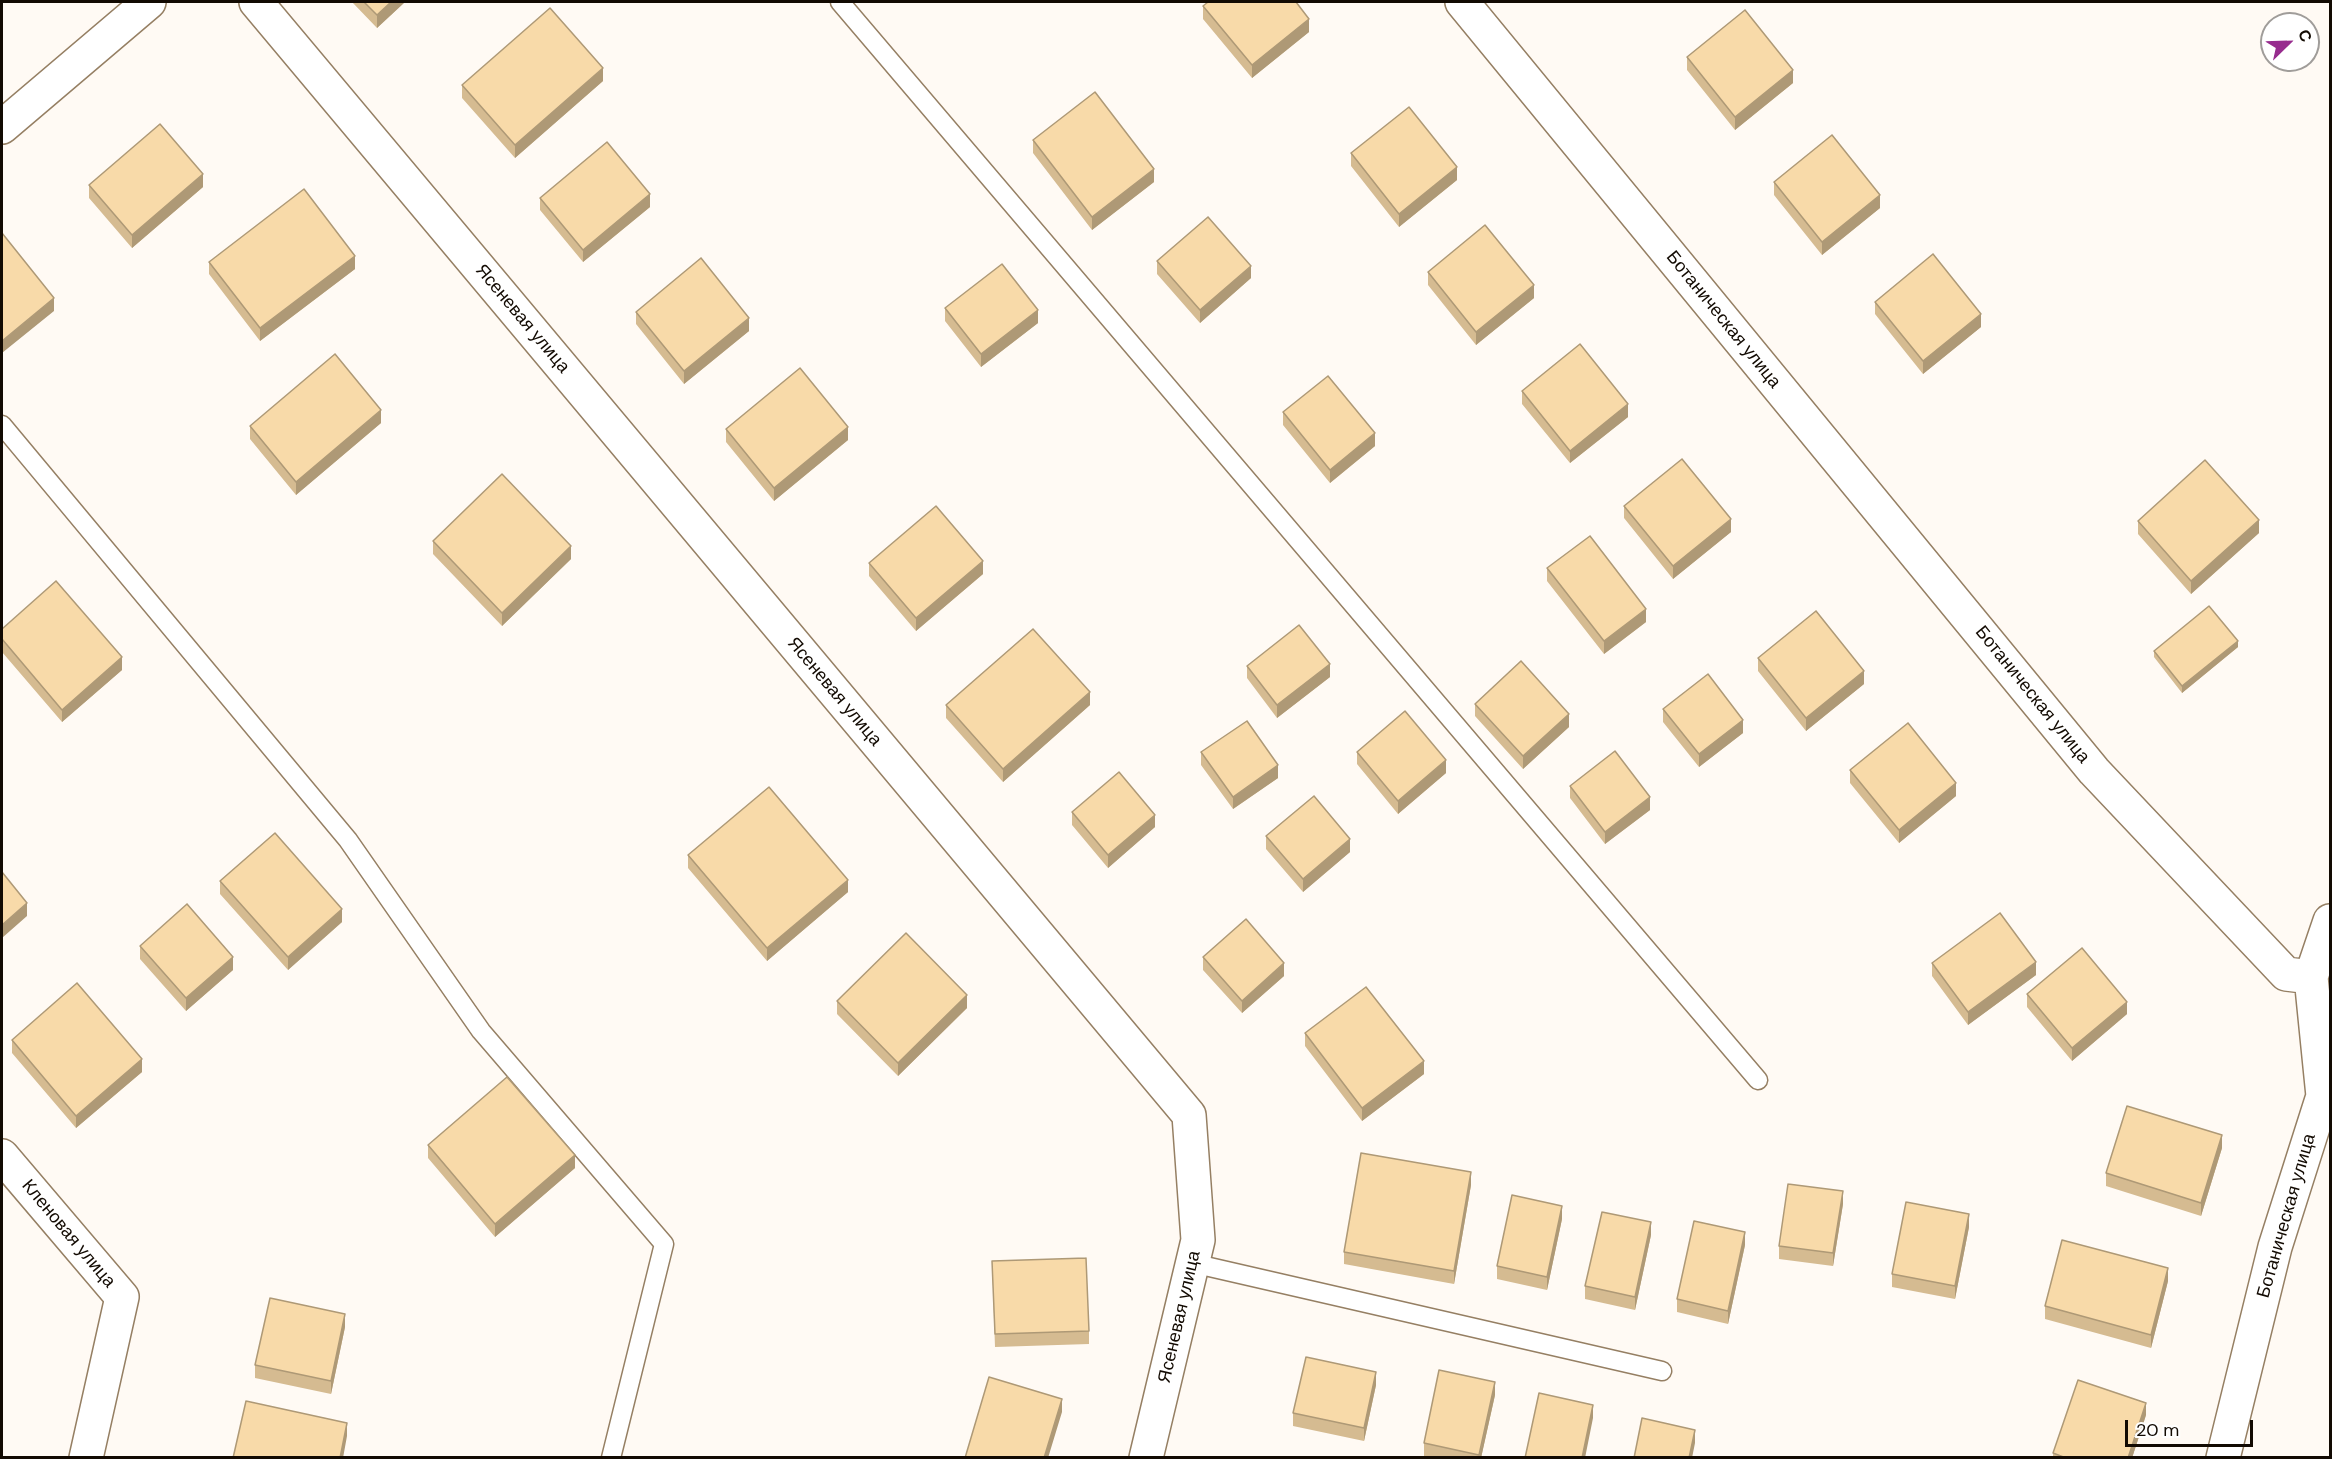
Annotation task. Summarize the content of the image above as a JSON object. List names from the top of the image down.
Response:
{
  "streets": {
    "street": ["Ясеневая улица", "Ботаническая улица", "Кленовая улица"]
  },
  "scale_bar": "20 m",
  "north": "top right"
}
